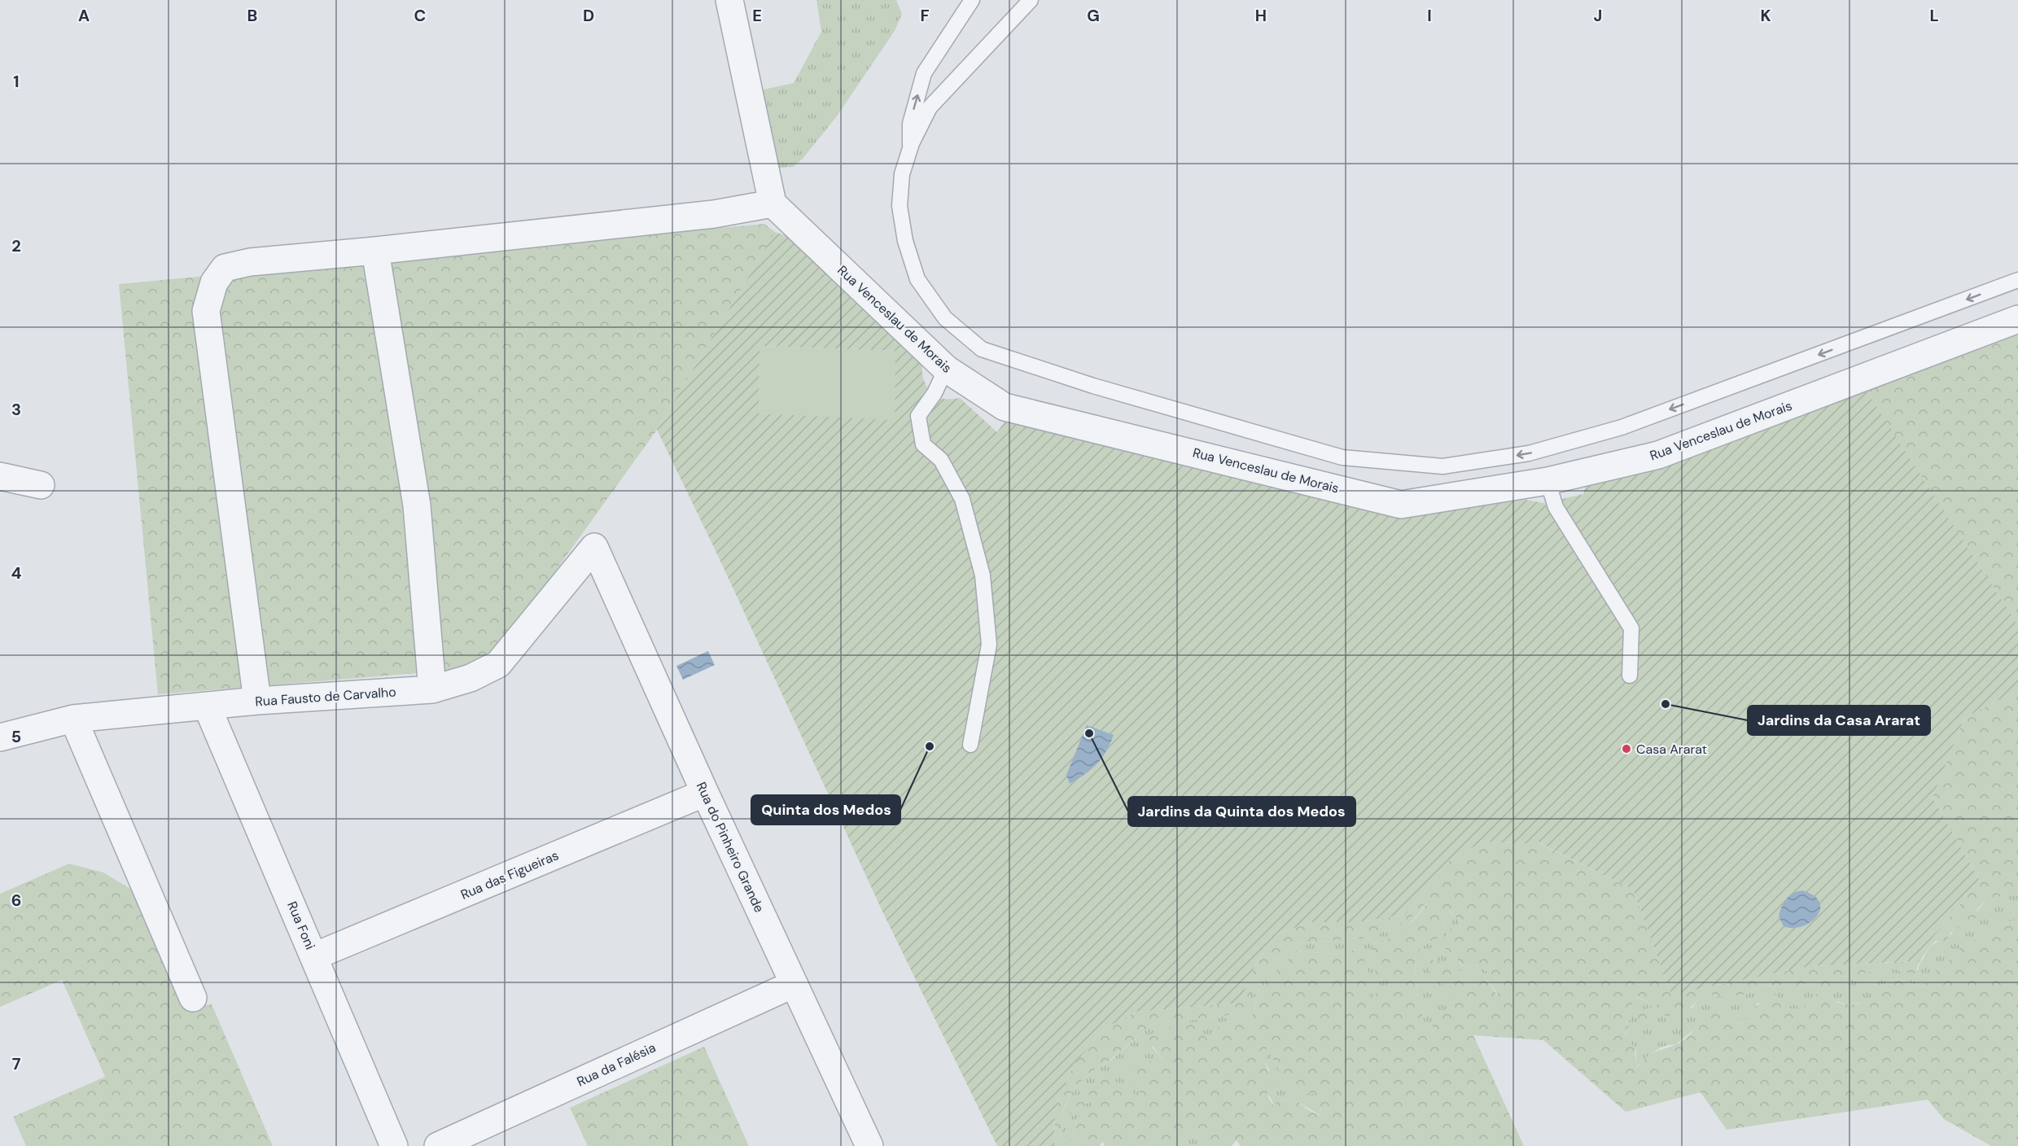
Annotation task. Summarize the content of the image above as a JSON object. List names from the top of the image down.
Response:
{
  "streets": {
    "street": [
      "Rua Venceslau de Morais",
      "Rua Fausto de Carvalho",
      "Rua do Pinheiro Grande",
      "Rua das Figueiras",
      "Rua Foni",
      "Rua da Falésia"
    ]
  },
  "crossings": [
    ["Rua Fausto de Carvalho", "Rua do Pinheiro Grande"],
    ["Rua Fausto de Carvalho", "Rua Foni"],
    ["Rua do Pinheiro Grande", "Rua das Figueiras"],
    ["Rua do Pinheiro Grande", "Rua da Falésia"],
    ["Rua das Figueiras", "Rua Foni"]
  ],
  "places": [
    "Jardins da Casa Ararat",
    "Jardins da Quinta dos Medos",
    "Quinta dos Medos",
    "Casa Ararat"
  ],
  "grid": {
    "columns": [
      "A",
      "B",
      "C",
      "D",
      "E",
      "F",
      "G",
      "H",
      "I",
      "J",
      "K",
      "L"
    ],
    "rows": [
      "1",
      "2",
      "3",
      "4",
      "5",
      "6",
      "7"
    ]
  }
}
